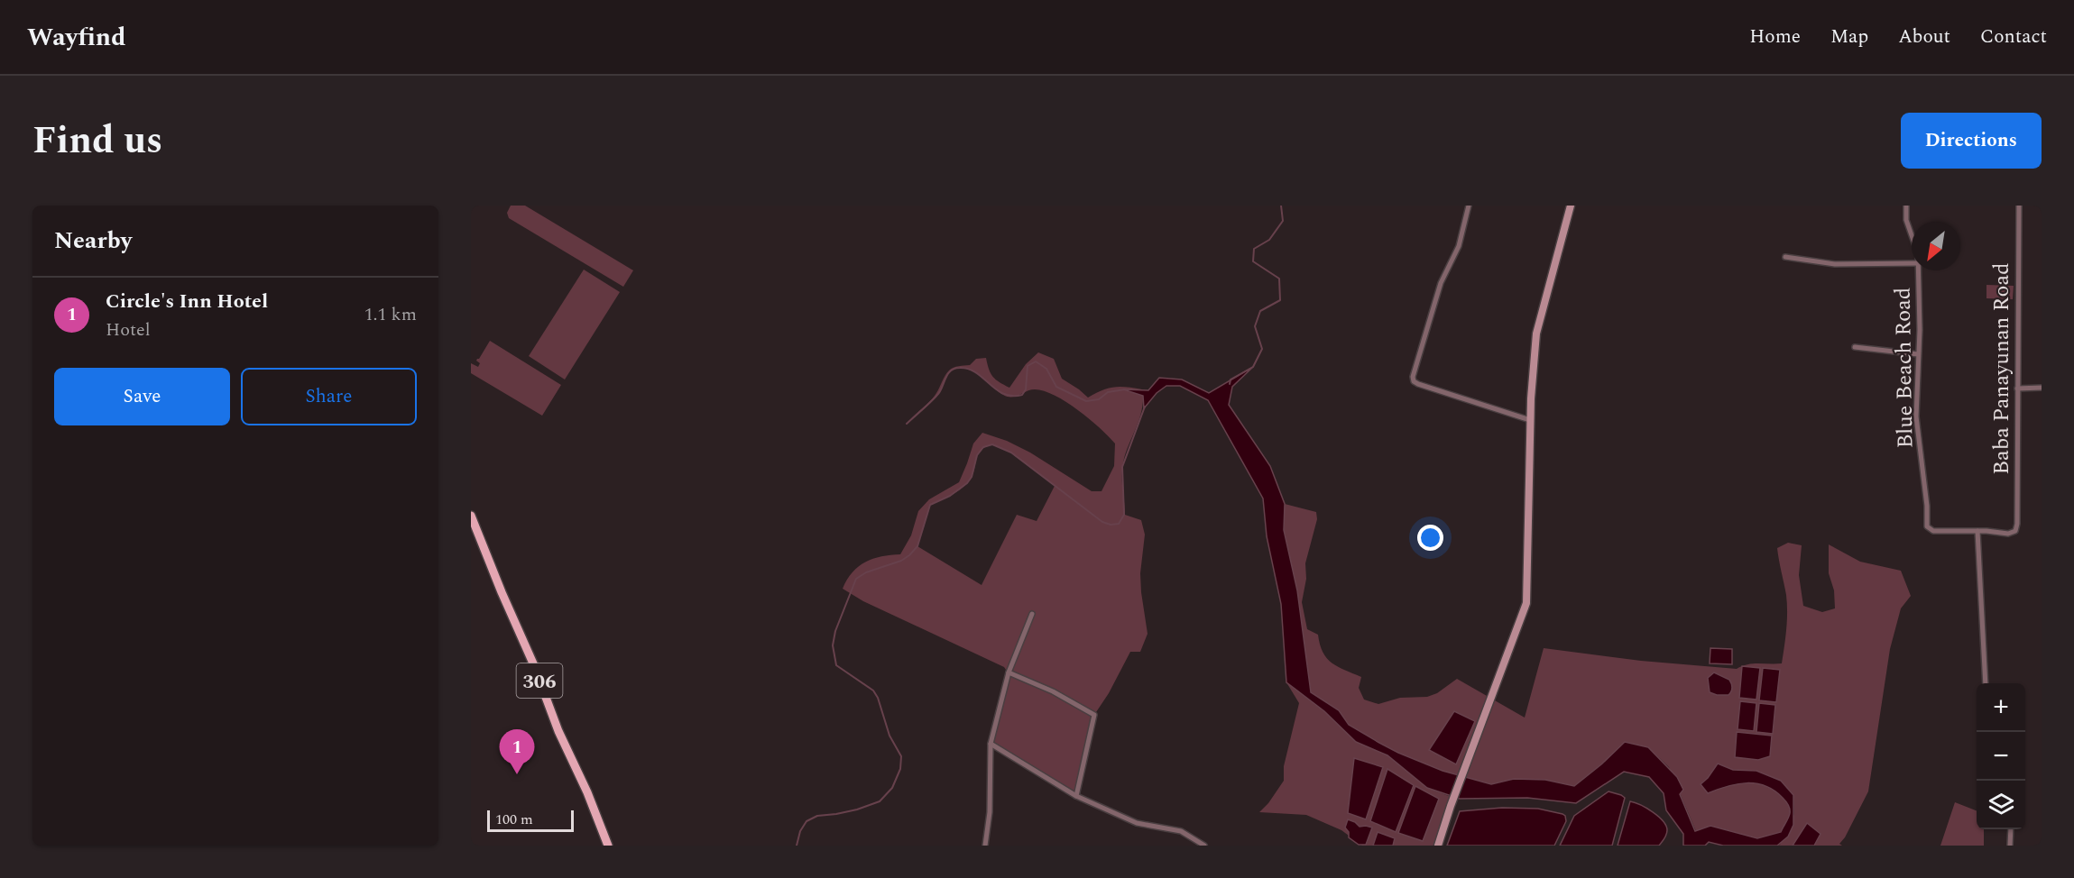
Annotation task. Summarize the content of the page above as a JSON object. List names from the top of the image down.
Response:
{
  "streets": {
    "main road": ["306"],
    "street": ["Blue Beach Road", "Baba Panayunan Road"]
  },
  "crossings": [
    ["Blue Beach Road", "Baba Panayunan Road"]
  ],
  "scale_bar": "100 m",
  "north": "bottom left",
  "page": {
    "header": "Wayfind",
    "nav": [
      "Home",
      "Map",
      "About",
      "Contact"
    ],
    "title": "Find us",
    "buttons": [
      "Directions",
      ["Save", "Share"]
    ],
    "heading": "Nearby",
    "list": [
      {
        "mark": "1",
        "name": "Circle's Inn Hotel",
        "note": "Hotel",
        "value": "1.1 km"
      }
    ],
    "map_buttons": ["+", "−"],
    "pins": "1",
    "scale": "100 m"
  }
}
